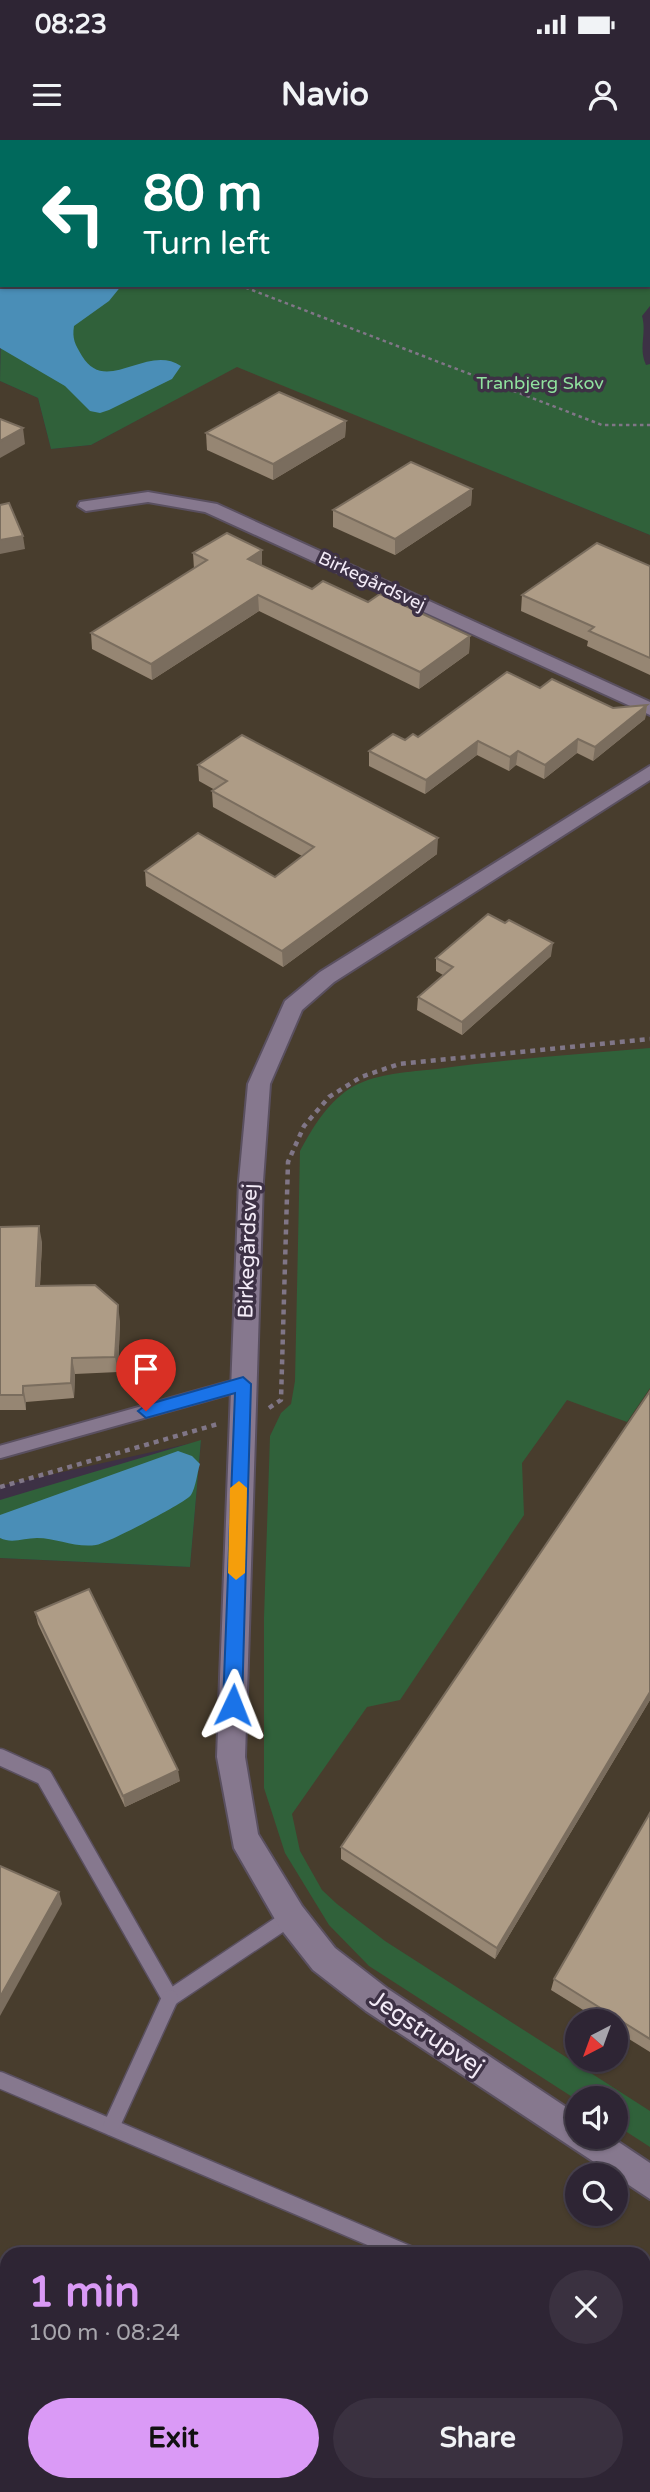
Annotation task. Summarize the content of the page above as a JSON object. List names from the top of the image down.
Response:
{
  "streets": {
    "street": ["Birkegårdsvej", "Jegstrupvej"]
  },
  "crossings": [
    ["Birkegårdsvej", "Jegstrupvej"]
  ],
  "parks": ["Tranbjerg Skov"],
  "north": "bottom left",
  "page": {
    "status": "08:23",
    "header": "Navio",
    "turn": ["80 m", "Turn left"],
    "heading": ["1 min", "100 m · 08:24"],
    "buttons": ["Exit", "Share"]
  }
}
